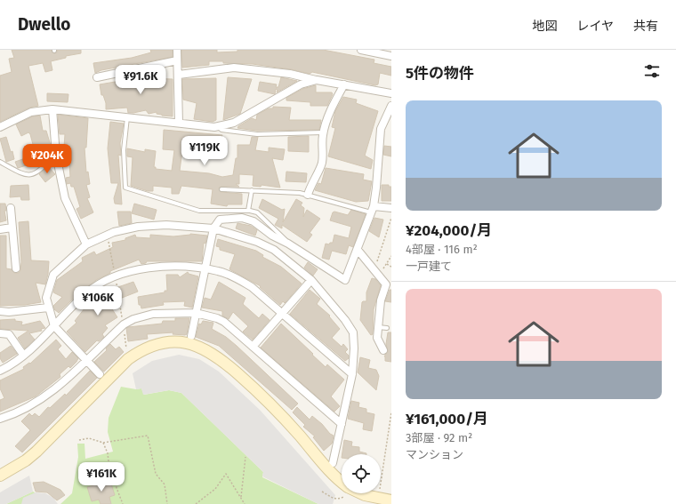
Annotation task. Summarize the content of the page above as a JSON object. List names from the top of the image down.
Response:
{
  "page": {
    "header": "Dwello",
    "nav": ["地図", "レイヤ", "共有"],
    "heading": "5件の物件",
    "price": [
      "¥91.6K",
      "¥119K",
      "¥204K",
      "¥106K",
      "¥161K"
    ],
    "list": [
      {
        "name": "¥204,000/月",
        "note": "4部屋 · 116 m² · 一戸建て"
      },
      {
        "name": "¥161,000/月",
        "note": "3部屋 · 92 m² · マンション"
      }
    ]
  }
}
